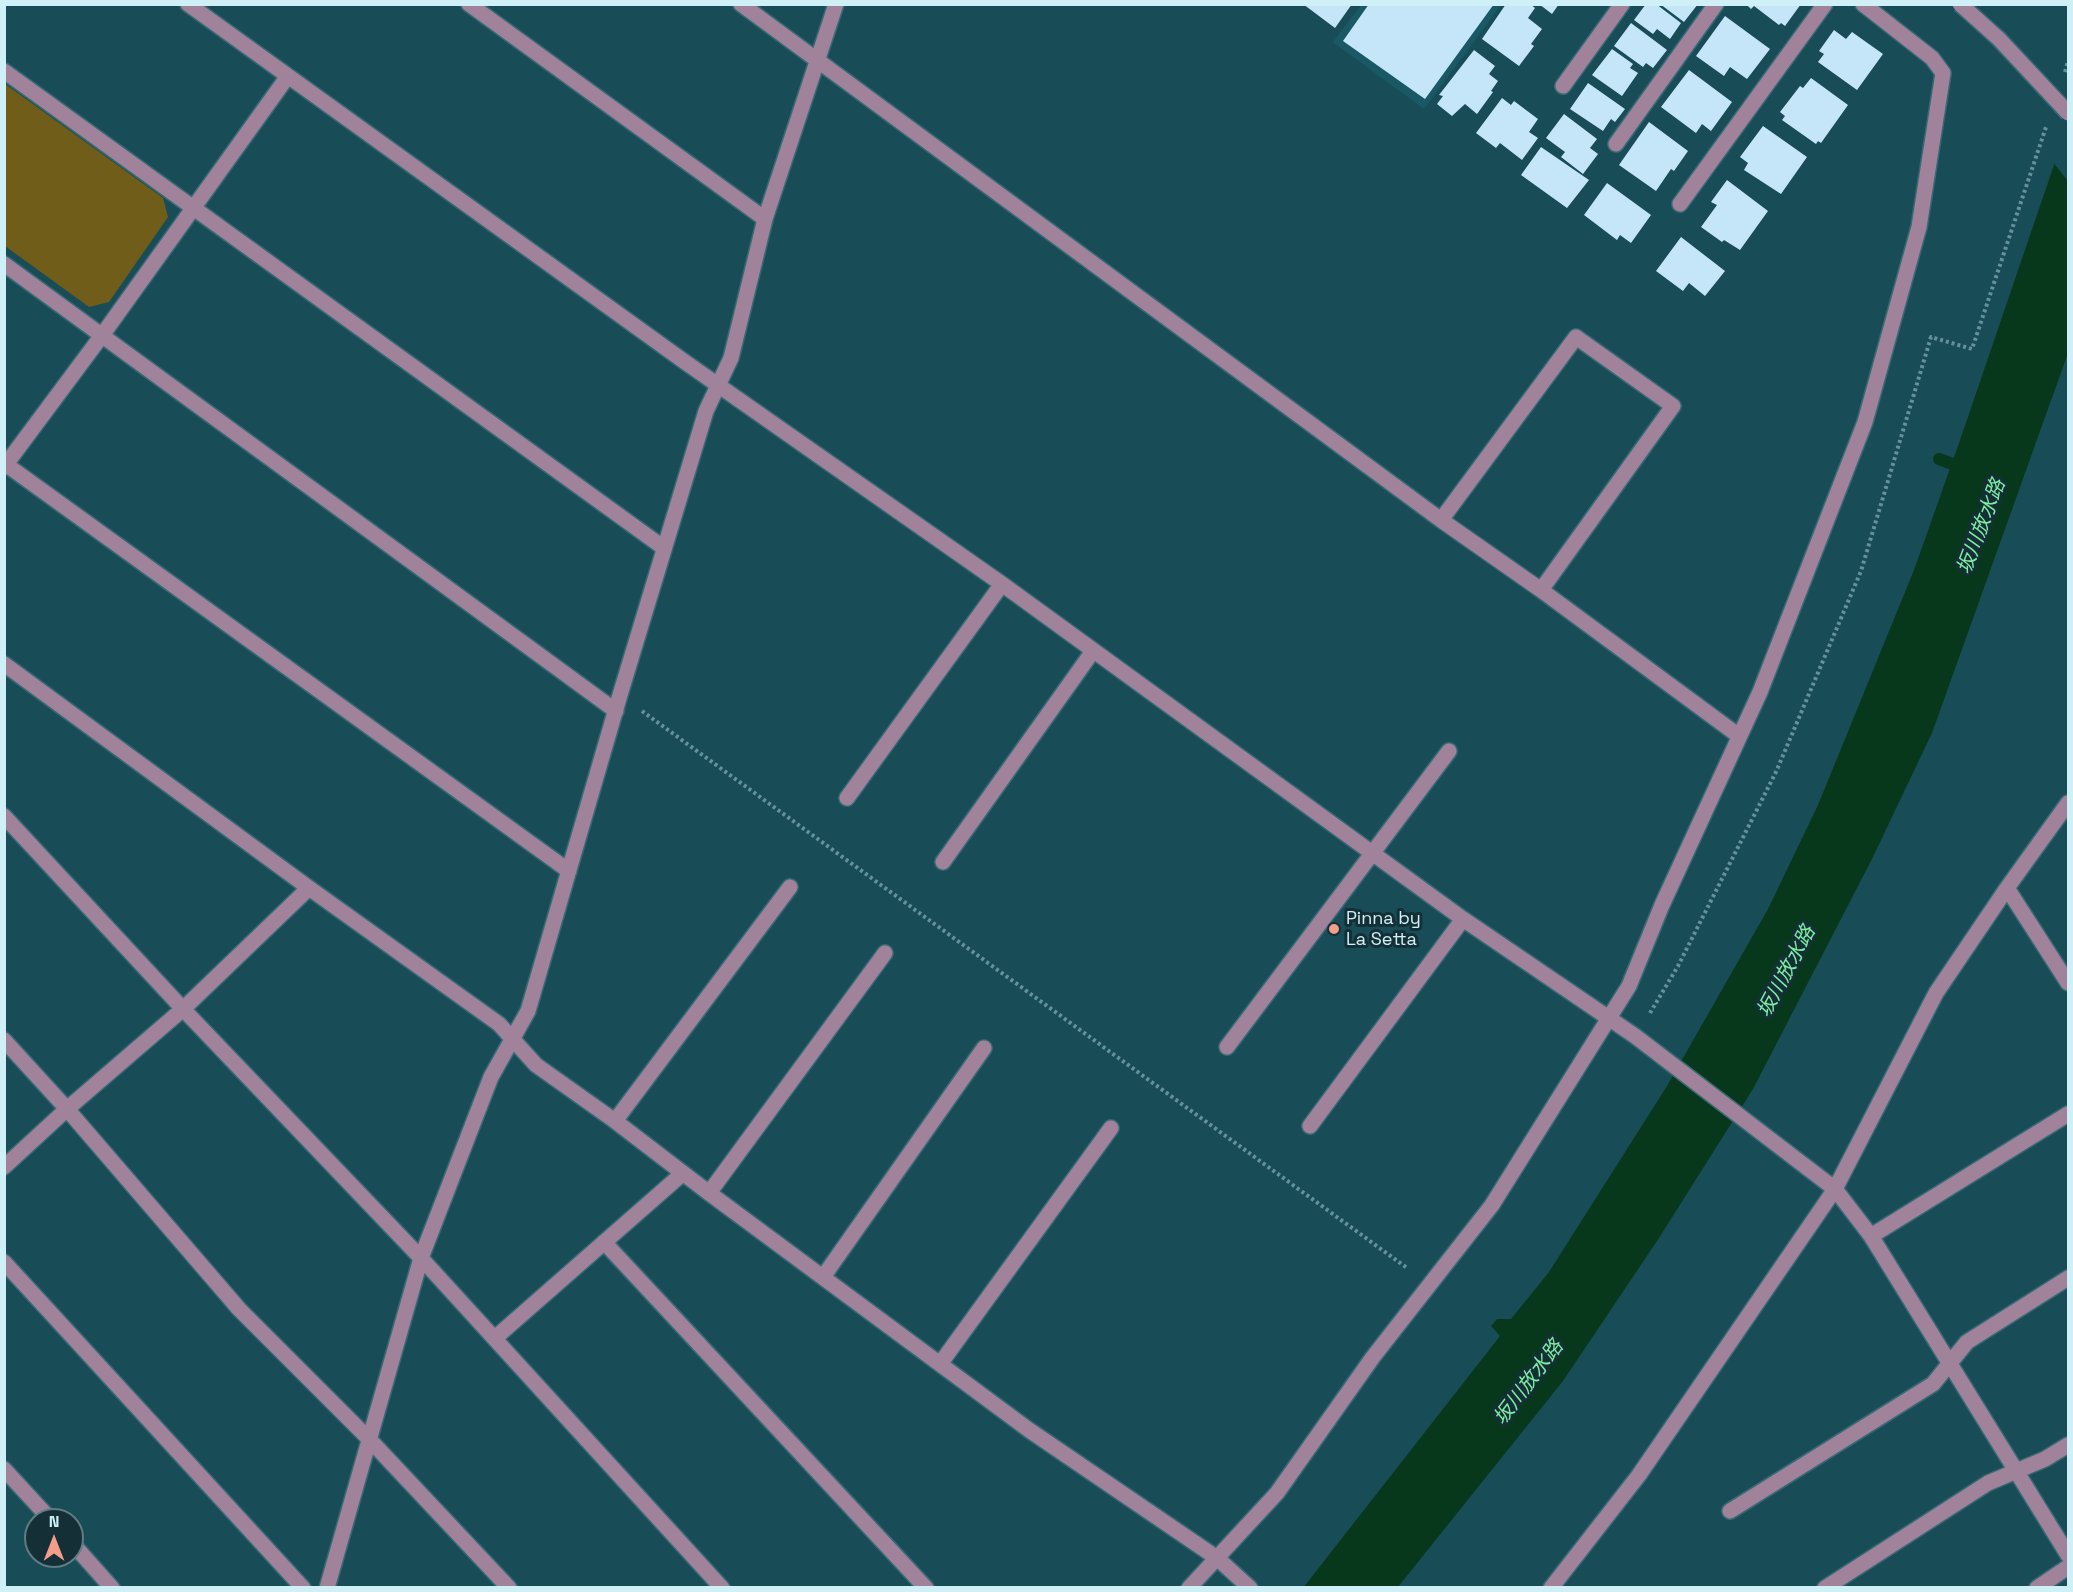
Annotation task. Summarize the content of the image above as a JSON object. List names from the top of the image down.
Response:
{
  "water": ["坂川放水路"],
  "places": ["Pinna by La Setta"],
  "north": "top"
}
